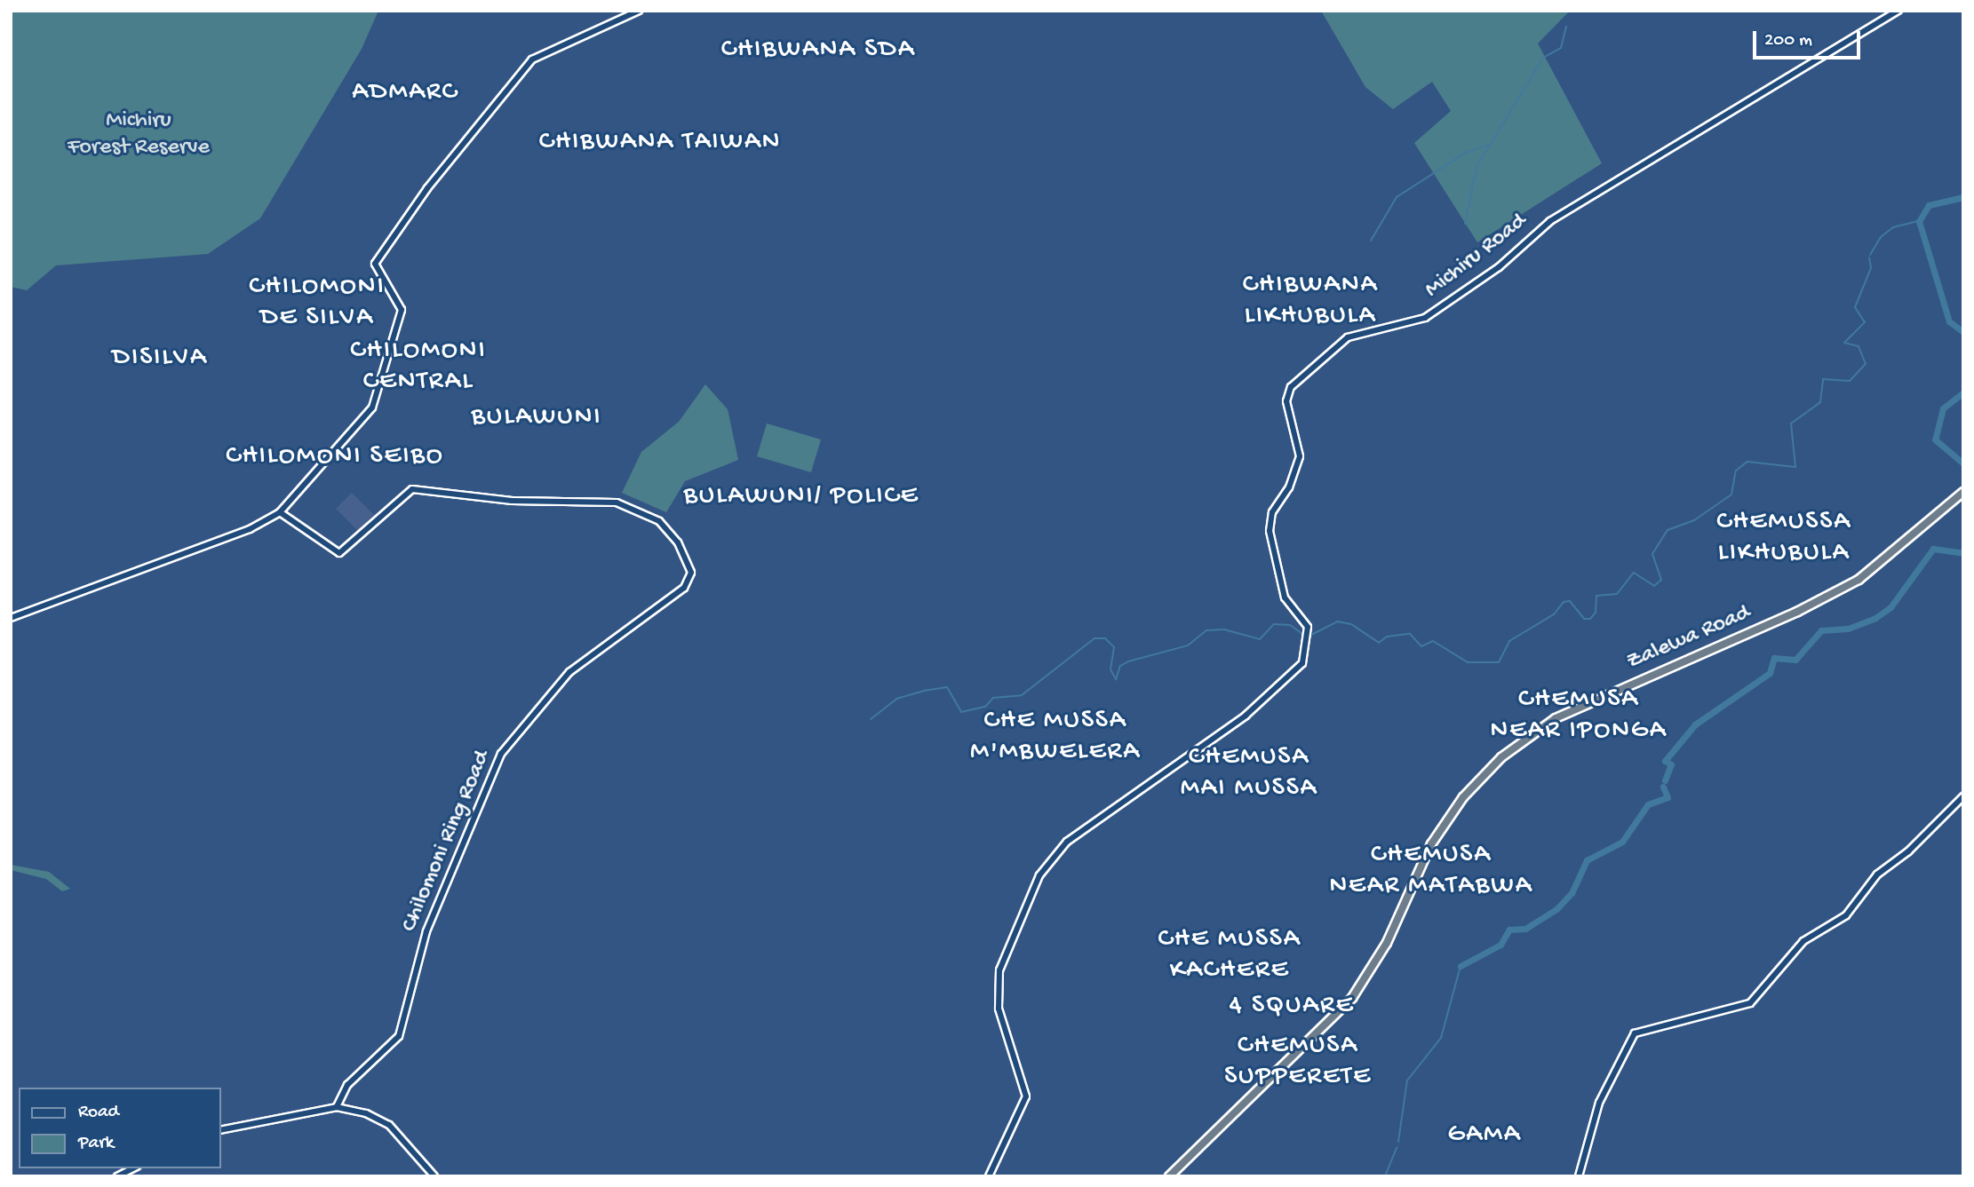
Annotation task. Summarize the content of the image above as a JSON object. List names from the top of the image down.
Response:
{
  "streets": {
    "highway": ["Zalewa Road"],
    "street": ["Michiru Road", "Chilomoni Ring Road"]
  },
  "districts": [
    "CHIBWANA SDA",
    "ADMARC",
    "CHIBWANA TAIWAN",
    "CHIBWANA LIKHUBULA",
    "CHILOMONI DE SILVA",
    "CHILOMONI CENTRAL",
    "DISILVA",
    "BULAWUNI",
    "CHILOMONI SEIBO",
    "BULAWUNI/ POLICE",
    "CHEMUSSA LIKHUBULA",
    "CHEMUSA NEAR IPONGA",
    "CHE MUSSA M'MBWELERA",
    "CHEMUSA MAI MUSSA",
    "CHEMUSA NEAR MATABWA",
    "CHE MUSSA KACHERE",
    "4 SQUARE",
    "CHEMUSA SUPPERETE",
    "GAMA"
  ],
  "parks": ["Michiru Forest Reserve"],
  "legend": ["Road", "Park"],
  "scale_bar": "200 m"
}
